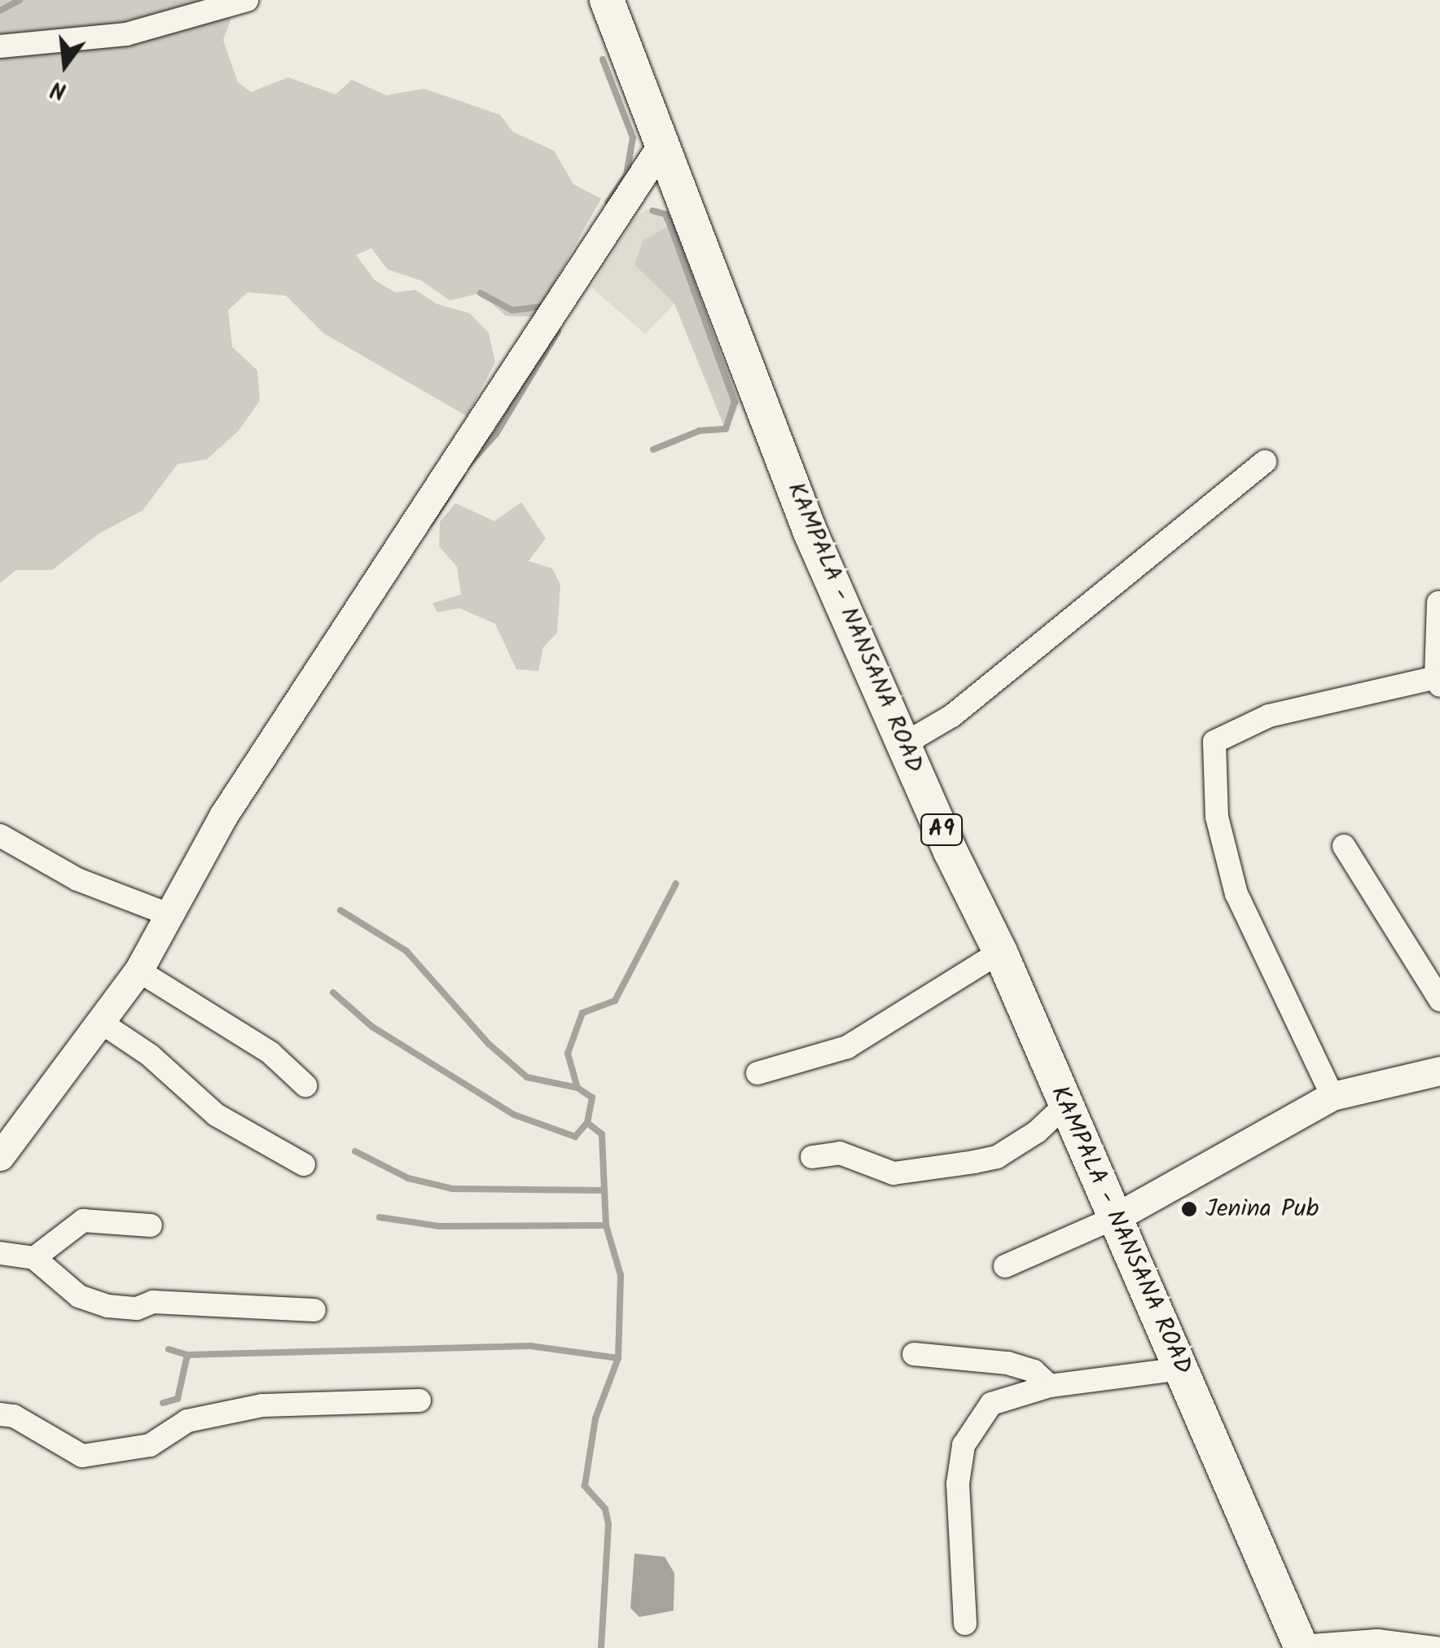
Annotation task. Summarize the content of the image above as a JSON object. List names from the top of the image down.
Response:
{
  "streets": {
    "main road": ["KAMPALA - NANSANA ROAD", "A9"]
  },
  "places": ["Jenina Pub"],
  "north": "bottom"
}
